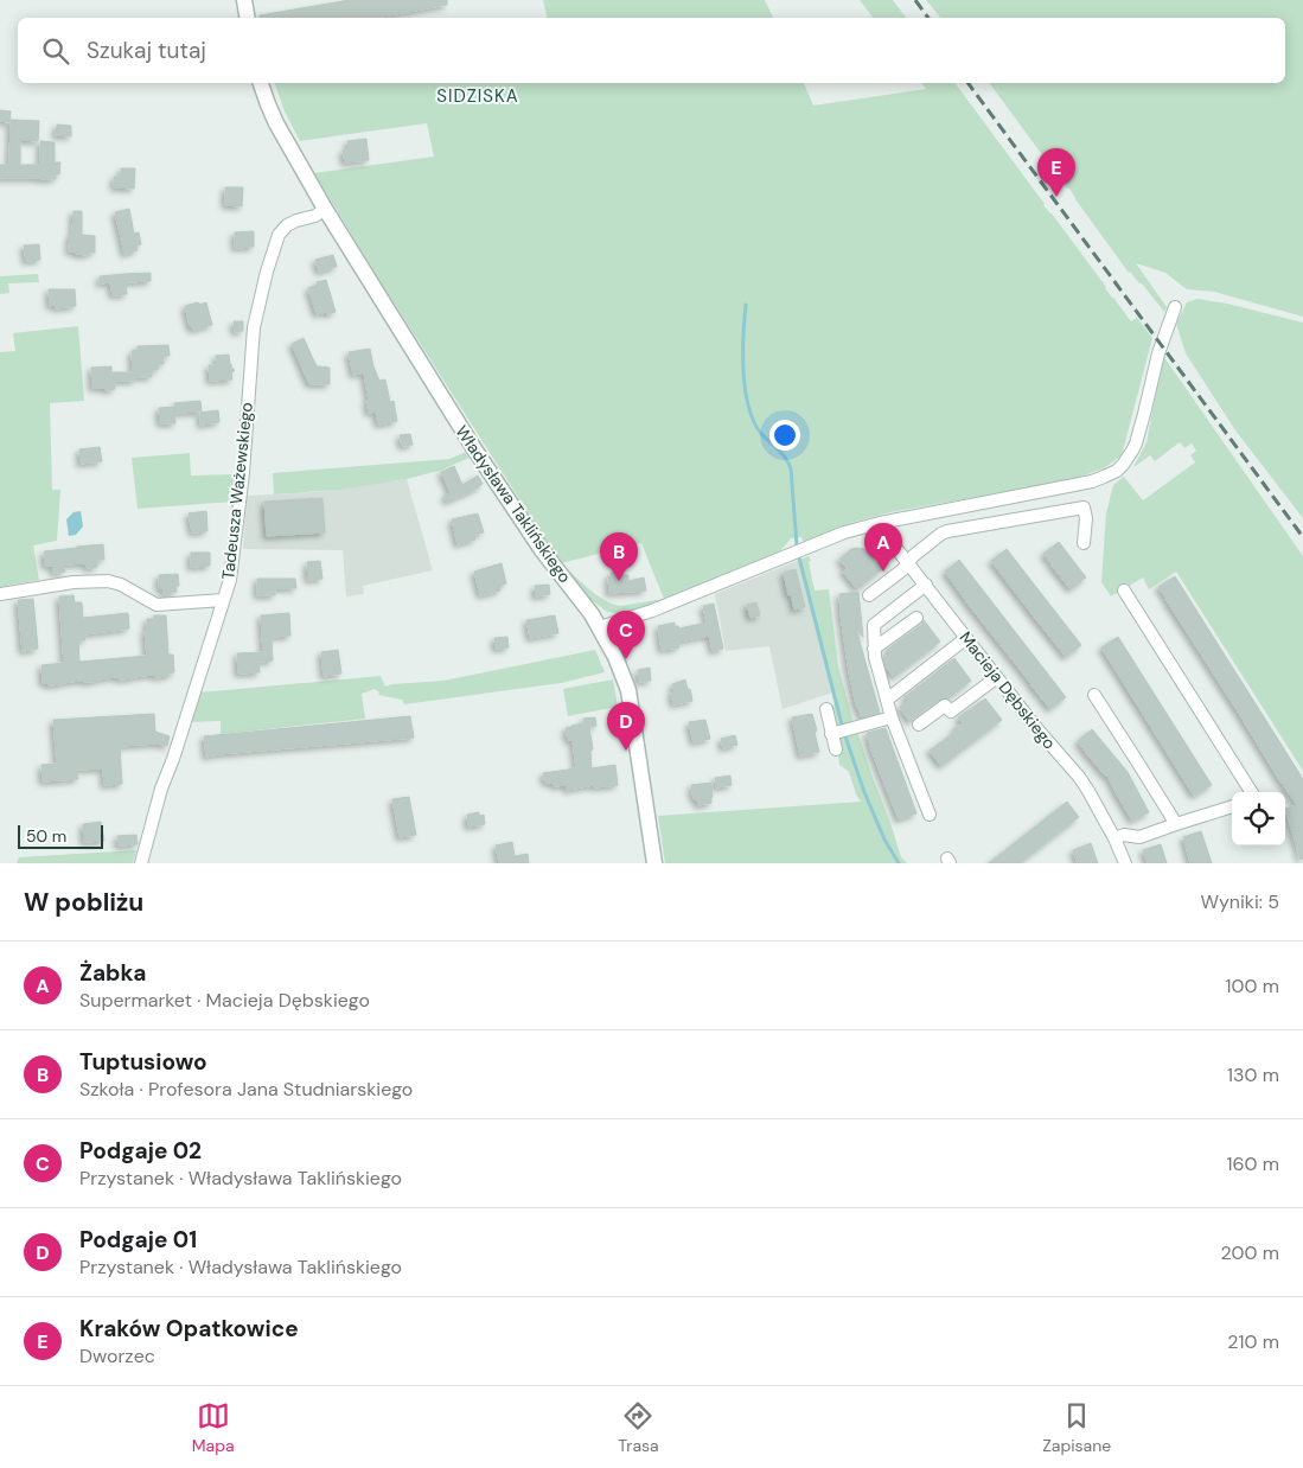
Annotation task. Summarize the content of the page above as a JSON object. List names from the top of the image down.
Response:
{
  "streets": {
    "street": ["Tadeusza Ważewskiego", "Władysława Taklińskiego", "Macieja Dębskiego"]
  },
  "crossings": [
    ["Tadeusza Ważewskiego", "Władysława Taklińskiego"]
  ],
  "districts": ["SIDZISKA"],
  "scale_bar": "50 m",
  "page": {
    "search": "Szukaj tutaj",
    "pins": [
      "E",
      "A",
      "B",
      "C",
      "D"
    ],
    "scale": "50 m",
    "heading": ["W pobliżu", "Wyniki: 5"],
    "list": [
      {
        "mark": "A",
        "name": "Żabka",
        "note": "Supermarket · Macieja Dębskiego",
        "value": "100 m"
      },
      {
        "mark": "B",
        "name": "Tuptusiowo",
        "note": "Szkoła · Profesora Jana Studniarskiego",
        "value": "130 m"
      },
      {
        "mark": "C",
        "name": "Podgaje 02",
        "note": "Przystanek · Władysława Taklińskiego",
        "value": "160 m"
      },
      {
        "mark": "D",
        "name": "Podgaje 01",
        "note": "Przystanek · Władysława Taklińskiego",
        "value": "200 m"
      },
      {
        "mark": "E",
        "name": "Kraków Opatkowice",
        "note": "Dworzec",
        "value": "210 m"
      }
    ],
    "nav": ["Mapa", "Trasa", "Zapisane"]
  }
}
